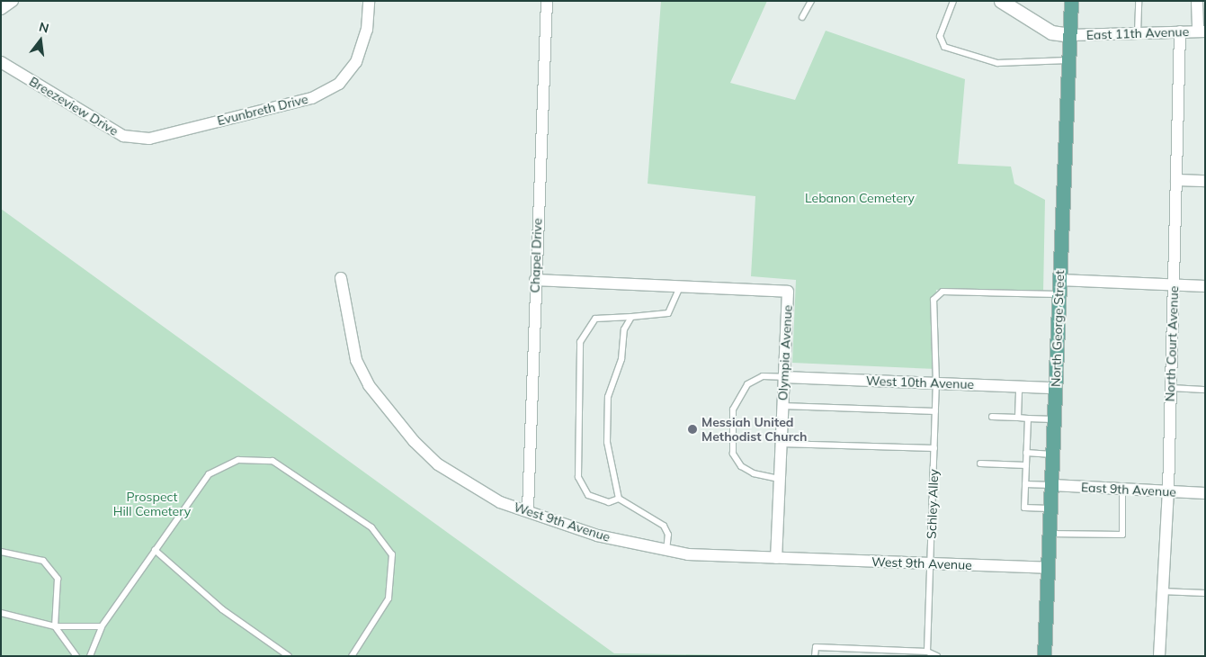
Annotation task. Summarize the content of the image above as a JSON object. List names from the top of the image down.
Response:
{
  "streets": {
    "main road": ["North George Street"],
    "street": [
      "East 11th Avenue",
      "Breezeview Drive",
      "Evunbreth Drive",
      "Chapel Drive",
      "North Court Avenue",
      "Olympia Avenue",
      "West 10th Avenue",
      "East 9th Avenue",
      "West 9th Avenue"
    ],
    "lane": ["Schley Alley"]
  },
  "crossings": [
    ["East 11th Avenue", "North George Street"],
    ["East 11th Avenue", "North Court Avenue"],
    ["Breezeview Drive", "Evunbreth Drive"],
    ["Chapel Drive", "Olympia Avenue"],
    ["Chapel Drive", "West 9th Avenue"],
    ["North George Street", "West 10th Avenue"],
    ["North George Street", "East 9th Avenue"],
    ["North George Street", "Schley Alley"],
    ["North George Street", "West 9th Avenue"],
    ["North Court Avenue", "East 9th Avenue"],
    ["Olympia Avenue", "West 10th Avenue"],
    ["Olympia Avenue", "West 9th Avenue"],
    ["West 10th Avenue", "Schley Alley"],
    ["Schley Alley", "West 9th Avenue"]
  ],
  "parks": ["Lebanon Cemetery", "Prospect Hill Cemetery"],
  "places": ["Messiah United Methodist Church"],
  "north": "top"
}
